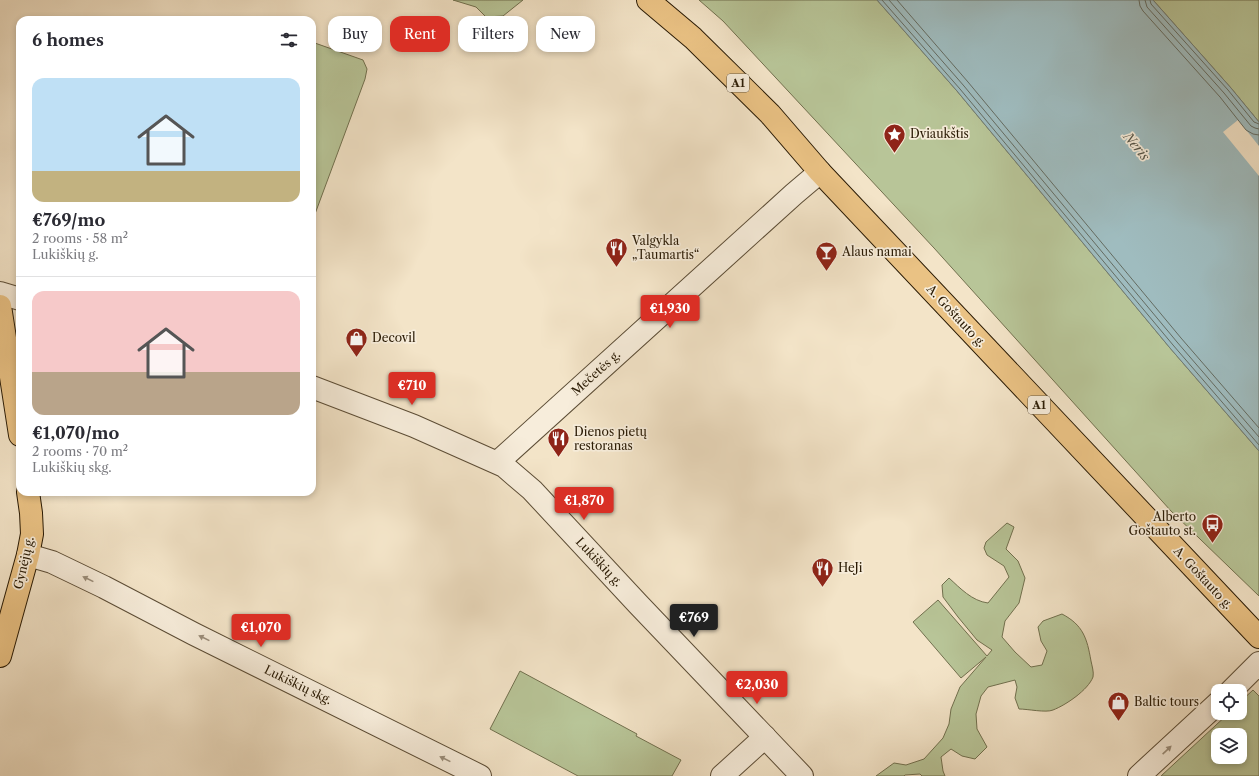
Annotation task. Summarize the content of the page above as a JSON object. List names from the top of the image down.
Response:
{
  "streets": {
    "main road": ["A1", "A. Goštauto g.", "Gynėjų g."],
    "street": ["Mečetės g.", "Lukiškių g.", "Lukiškių skg."]
  },
  "crossings": [
    ["A. Goštauto g.", "Mečetės g."],
    ["Mečetės g.", "Lukiškių g."],
    ["Gynėjų g.", "Lukiškių skg."]
  ],
  "one_way": ["Lukiškių skg."],
  "water": ["Neris"],
  "places": {
    "place": ["Dviaukštis"],
    "restaurant": ["Valgykla „Taumartis“", "Dienos pietų restoranas", "HeJi"],
    "bar": ["Alaus namai"],
    "shop": ["Decovil", "Baltic tours"],
    "bus stop": ["Alberto Goštauto st."]
  },
  "page": {
    "chip": [
      "Buy",
      "Rent",
      "Filters",
      "New"
    ],
    "heading": "6 homes",
    "list": [
      {
        "name": "€769/mo",
        "note": "2 rooms · 58 m² · Lukiškių g."
      },
      {
        "name": "€1,070/mo",
        "note": "2 rooms · 70 m² · Lukiškių skg."
      }
    ],
    "price": [
      "€1,930",
      "€710",
      "€1,870",
      "€769",
      "€1,070",
      "€2,030"
    ]
  }
}
